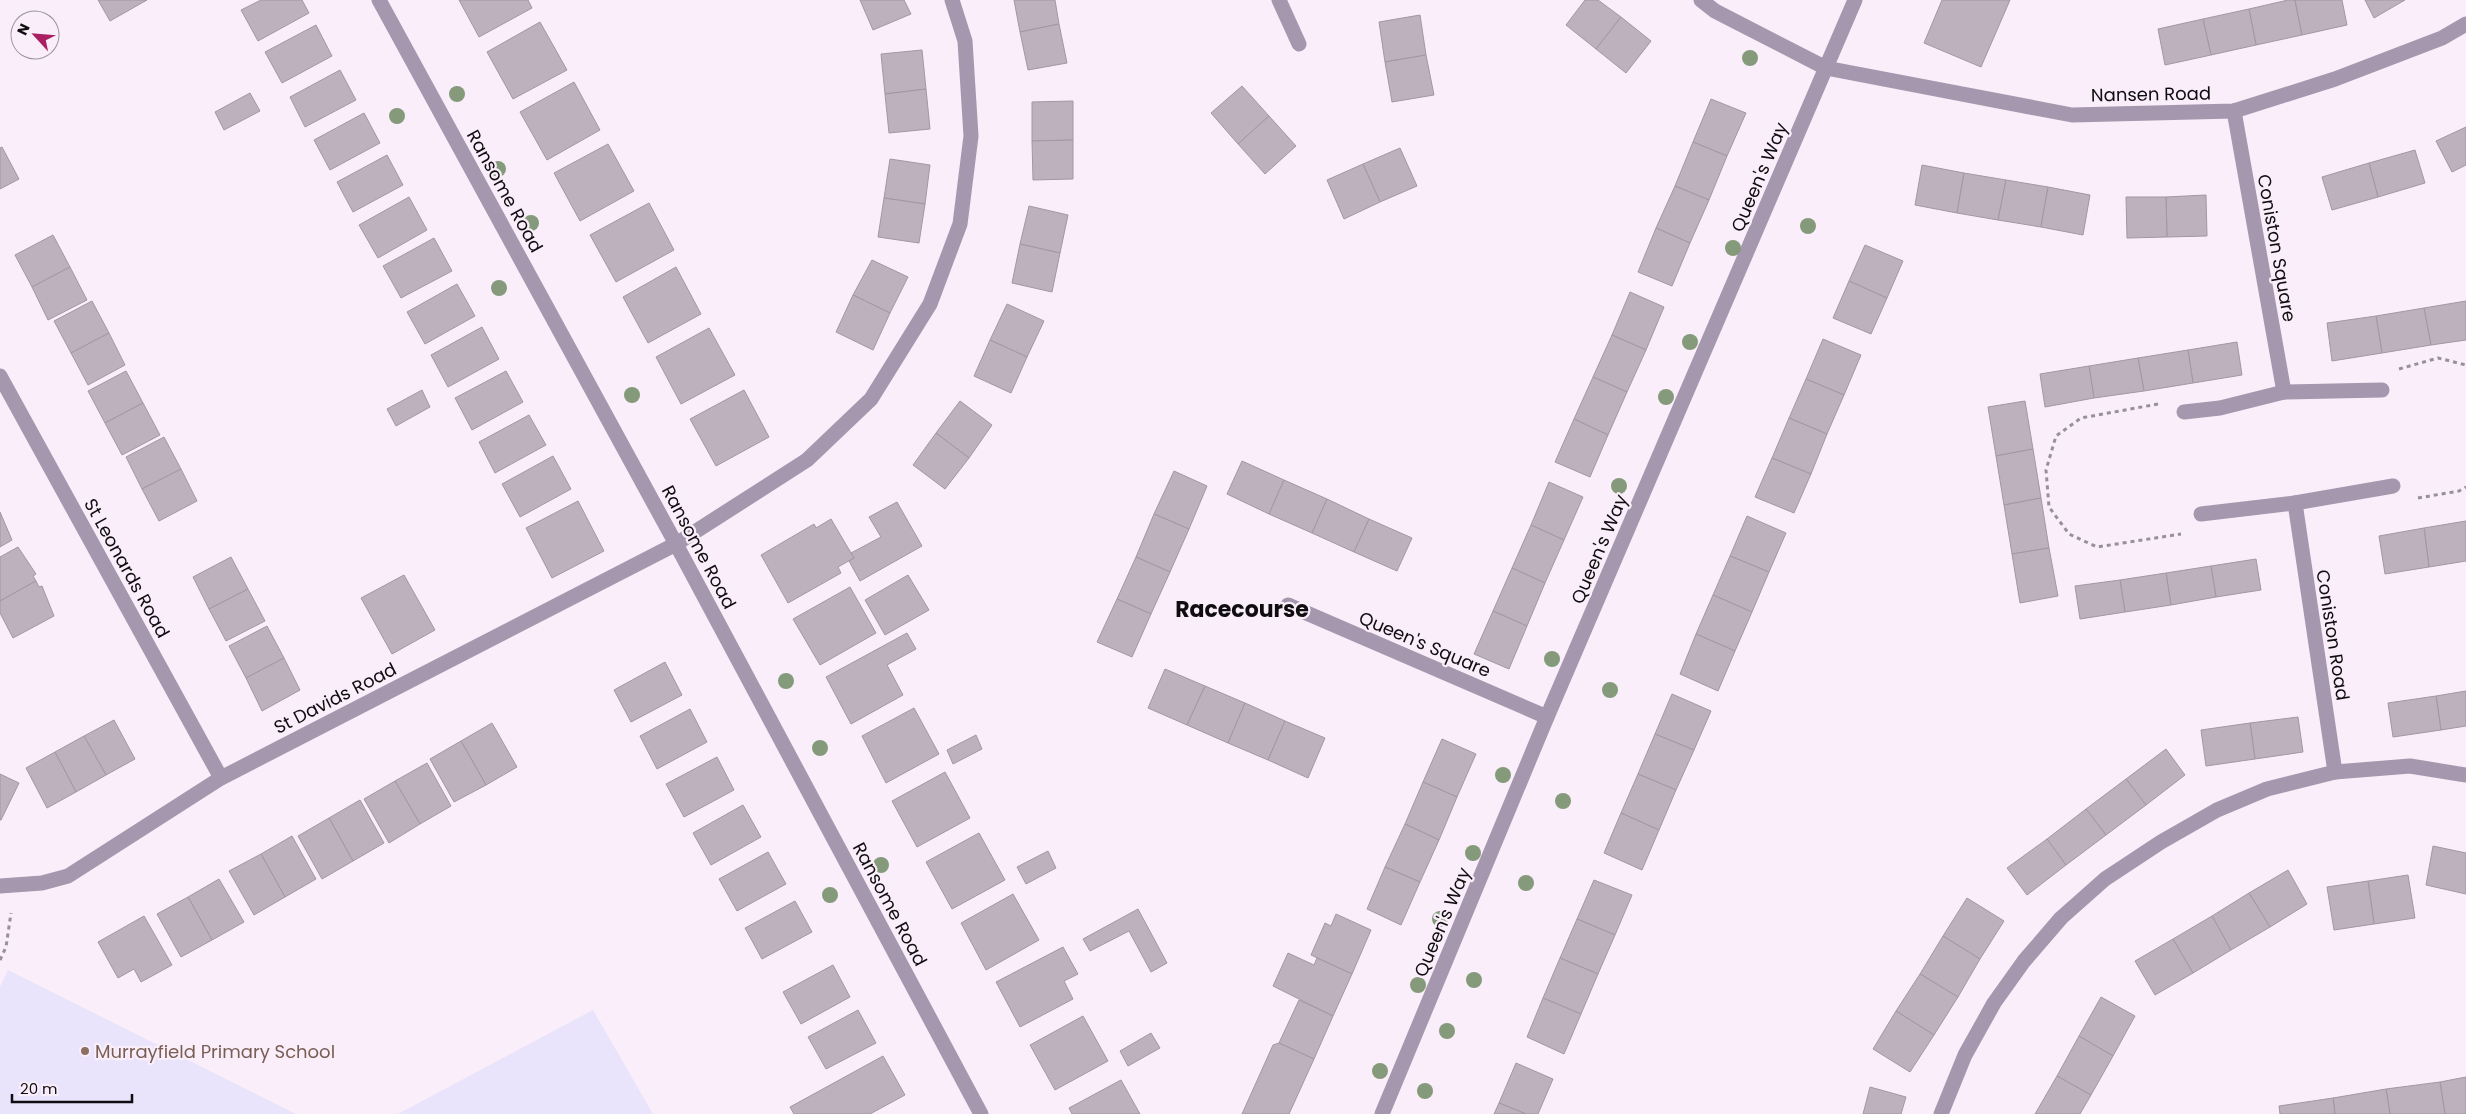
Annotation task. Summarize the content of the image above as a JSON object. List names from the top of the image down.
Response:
{
  "streets": {
    "street": [
      "Nansen Road",
      "Queen's Way",
      "Ransome Road",
      "Coniston Square",
      "St Leonards Road",
      "Coniston Road",
      "Queen's Square",
      "St Davids Road"
    ]
  },
  "crossings": [
    ["Nansen Road", "Queen's Way"],
    ["Nansen Road", "Coniston Square"],
    ["Queen's Way", "Queen's Square"],
    ["Ransome Road", "St Davids Road"],
    ["St Leonards Road", "St Davids Road"]
  ],
  "districts": ["Racecourse"],
  "places": ["Murrayfield Primary School"],
  "scale_bar": "20 m",
  "north": "top left"
}
